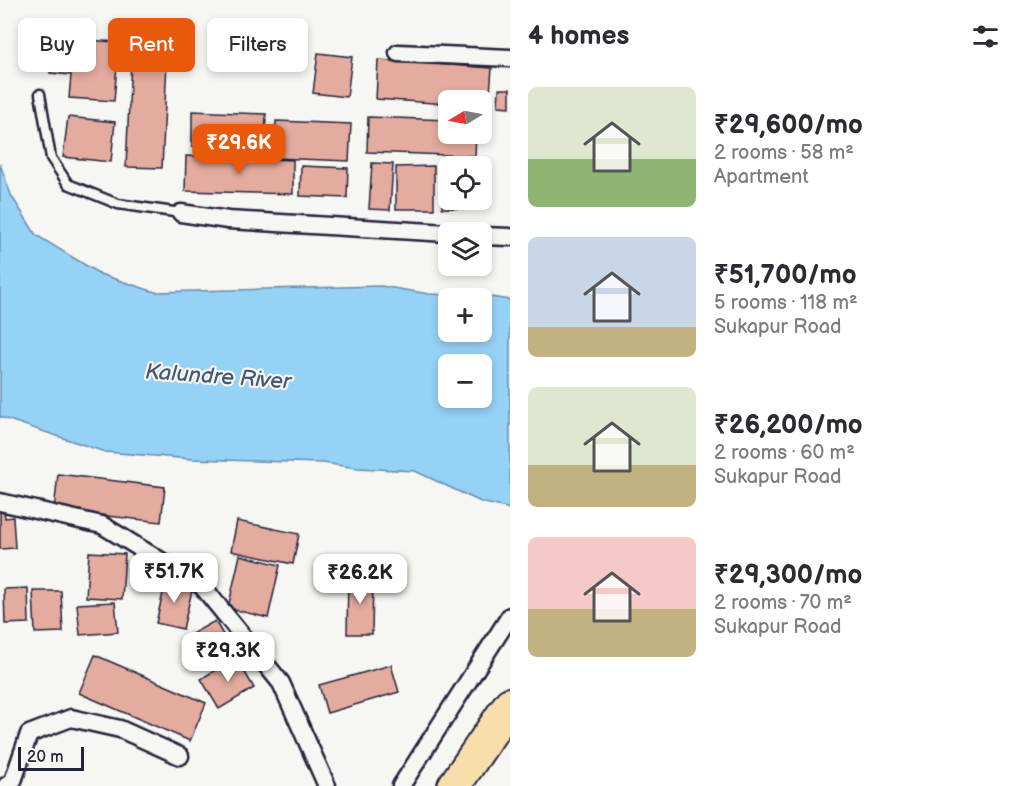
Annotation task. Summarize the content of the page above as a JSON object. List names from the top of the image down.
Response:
{
  "water": ["Kalundre River"],
  "scale_bar": "20 m",
  "north": "left",
  "page": {
    "heading": "4 homes",
    "chip": ["Buy", "Rent", "Filters"],
    "list": [
      {
        "name": "₹29,600/mo",
        "note": "2 rooms · 58 m² · Apartment"
      },
      {
        "name": "₹51,700/mo",
        "note": "5 rooms · 118 m² · Sukapur Road"
      },
      {
        "name": "₹26,200/mo",
        "note": "2 rooms · 60 m² · Sukapur Road"
      },
      {
        "name": "₹29,300/mo",
        "note": "2 rooms · 70 m² · Sukapur Road"
      }
    ],
    "map_buttons": ["+", "−"],
    "price": [
      "₹29.6K",
      "₹51.7K",
      "₹26.2K",
      "₹29.3K"
    ],
    "scale": "20 m"
  }
}
